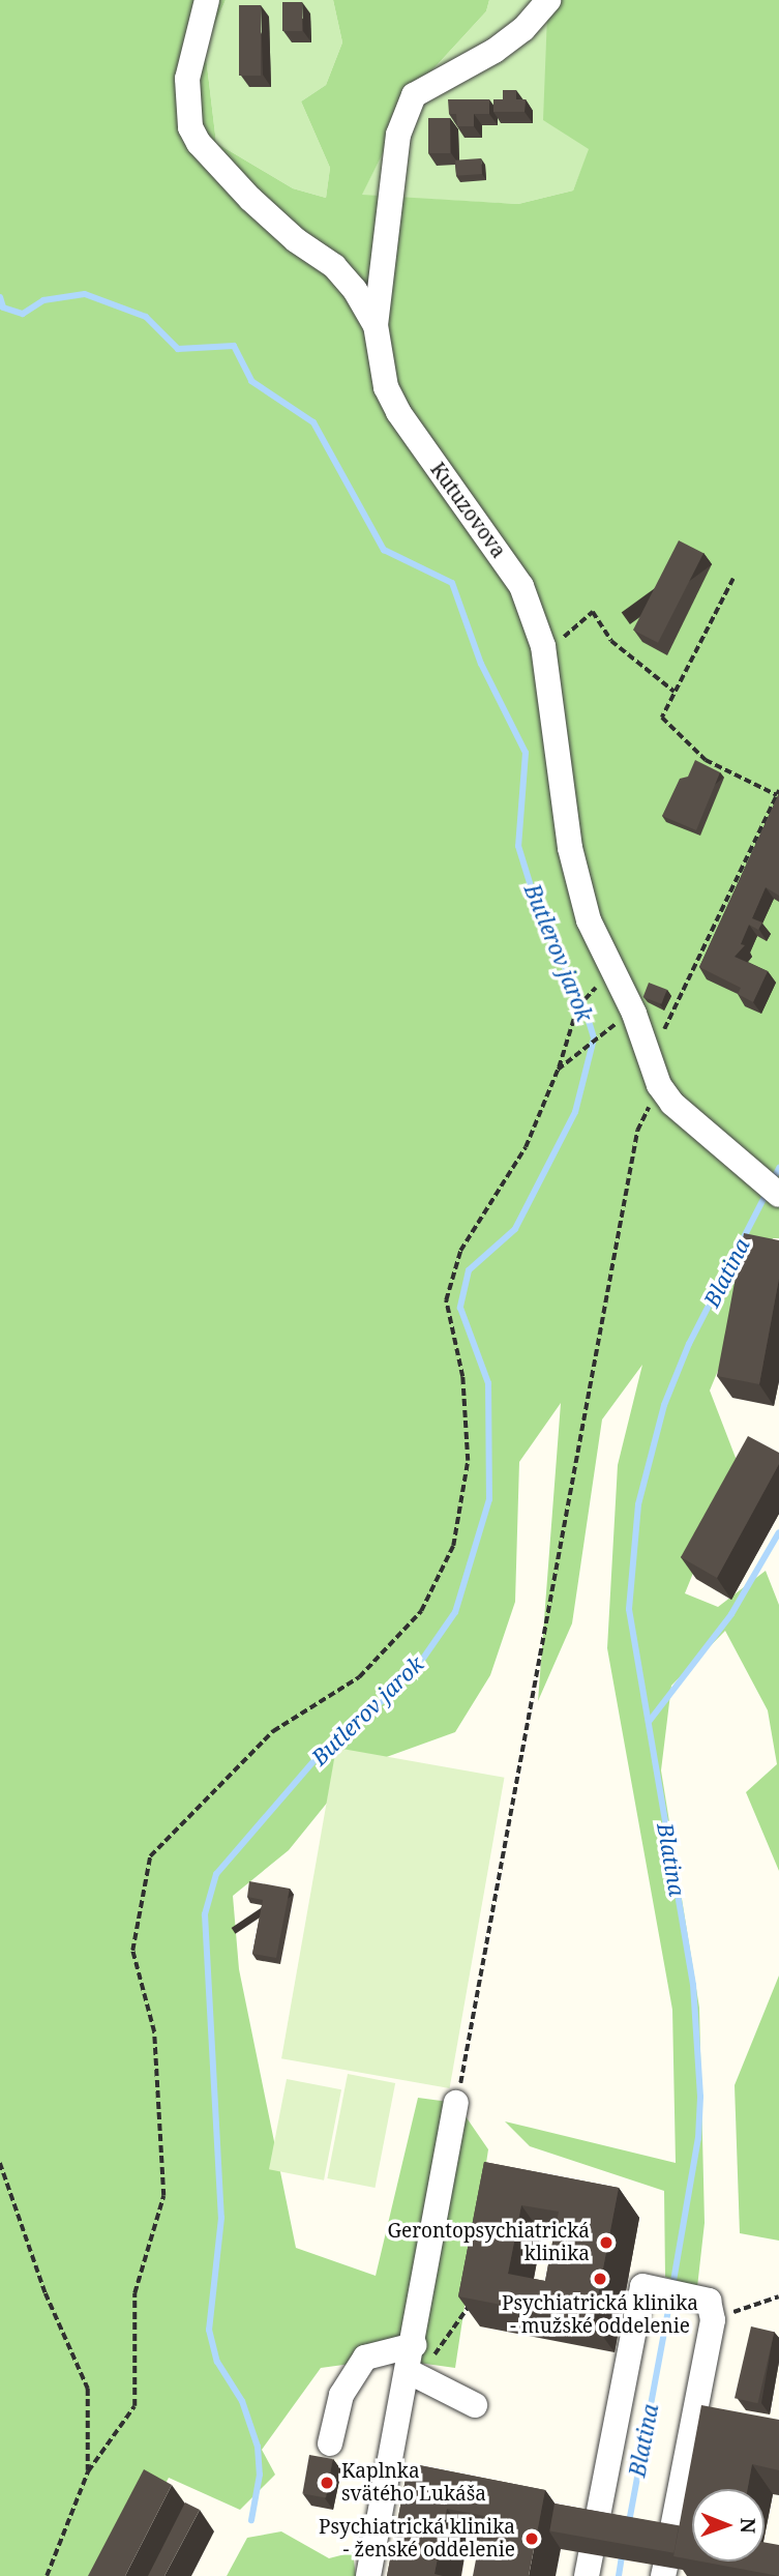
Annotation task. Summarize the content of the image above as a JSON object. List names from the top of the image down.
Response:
{
  "streets": {
    "lane": ["Kutuzovova"]
  },
  "water": ["Butlerov jarok", "Blatina"],
  "places": [
    "Gerontopsychiatrická klinika",
    "Psychiatrická klinika - mužské oddelenie",
    "Kaplnka svätého Lukáša",
    "Psychiatrická klinika - ženské oddelenie"
  ],
  "north": "right"
}
